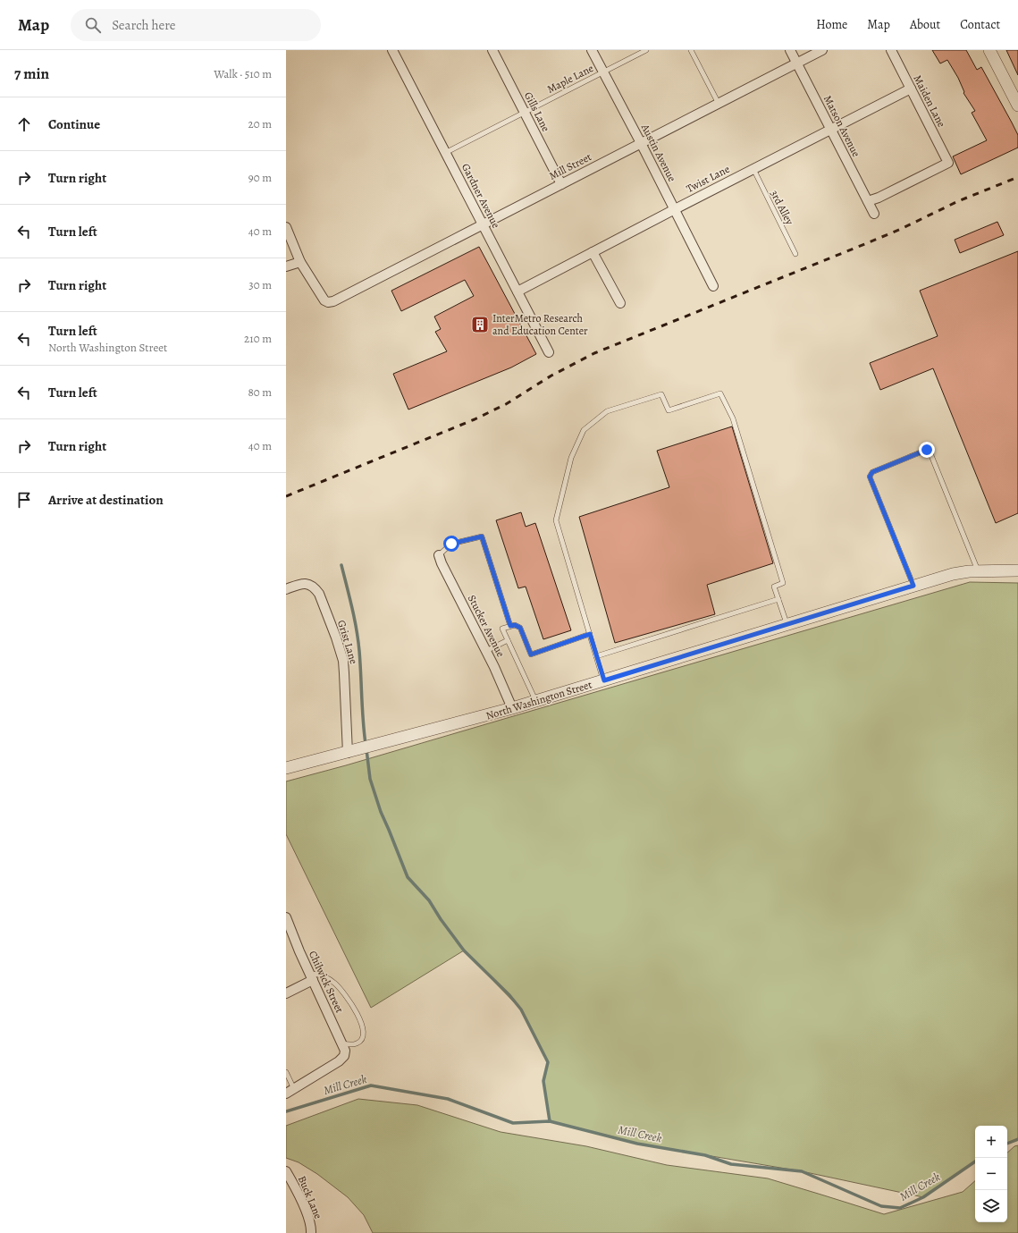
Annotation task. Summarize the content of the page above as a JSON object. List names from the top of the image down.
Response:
{
  "streets": {
    "street": [
      "Maiden Lane",
      "Gills Lane",
      "Matson Avenue",
      "Austin Avenue",
      "Mill Street",
      "Twist Lane",
      "Gardner Avenue",
      "Stucker Avenue",
      "Grist Lane",
      "North Washington Street",
      "Chilwick Street",
      "Buck Lane"
    ],
    "lane": ["Maple Lane", "3rd Alley"]
  },
  "crossings": [
    ["Maple Lane", "Gills Lane"],
    ["Maple Lane", "Austin Avenue"],
    ["Maple Lane", "Gardner Avenue"],
    ["Maiden Lane", "Matson Avenue"],
    ["Maiden Lane", "Twist Lane"],
    ["Gills Lane", "Mill Street"],
    ["Matson Avenue", "Mill Street"],
    ["Matson Avenue", "Twist Lane"],
    ["Austin Avenue", "Mill Street"],
    ["Austin Avenue", "Twist Lane"],
    ["Mill Street", "Gardner Avenue"],
    ["Twist Lane", "Gardner Avenue"],
    ["Twist Lane", "3rd Alley"],
    ["Stucker Avenue", "North Washington Street"],
    ["Grist Lane", "North Washington Street"]
  ],
  "water": ["Mill Creek"],
  "places": {
    "building": ["InterMetro Research and Education Center"]
  },
  "page": {
    "header": "Map",
    "search": "Search here",
    "nav": [
      "Home",
      "Map",
      "About",
      "Contact"
    ],
    "heading": ["7 min", "Walk · 510 m"],
    "list": [
      ["Continue", "20 m"],
      ["Turn right", "90 m"],
      ["Turn left", "40 m"],
      ["Turn right", "30 m"],
      ["Turn left", "North Washington Street", "210 m"],
      ["Turn left", "80 m"],
      ["Turn right", "40 m"],
      "Arrive at destination"
    ],
    "map_buttons": ["+", "−"]
  }
}
